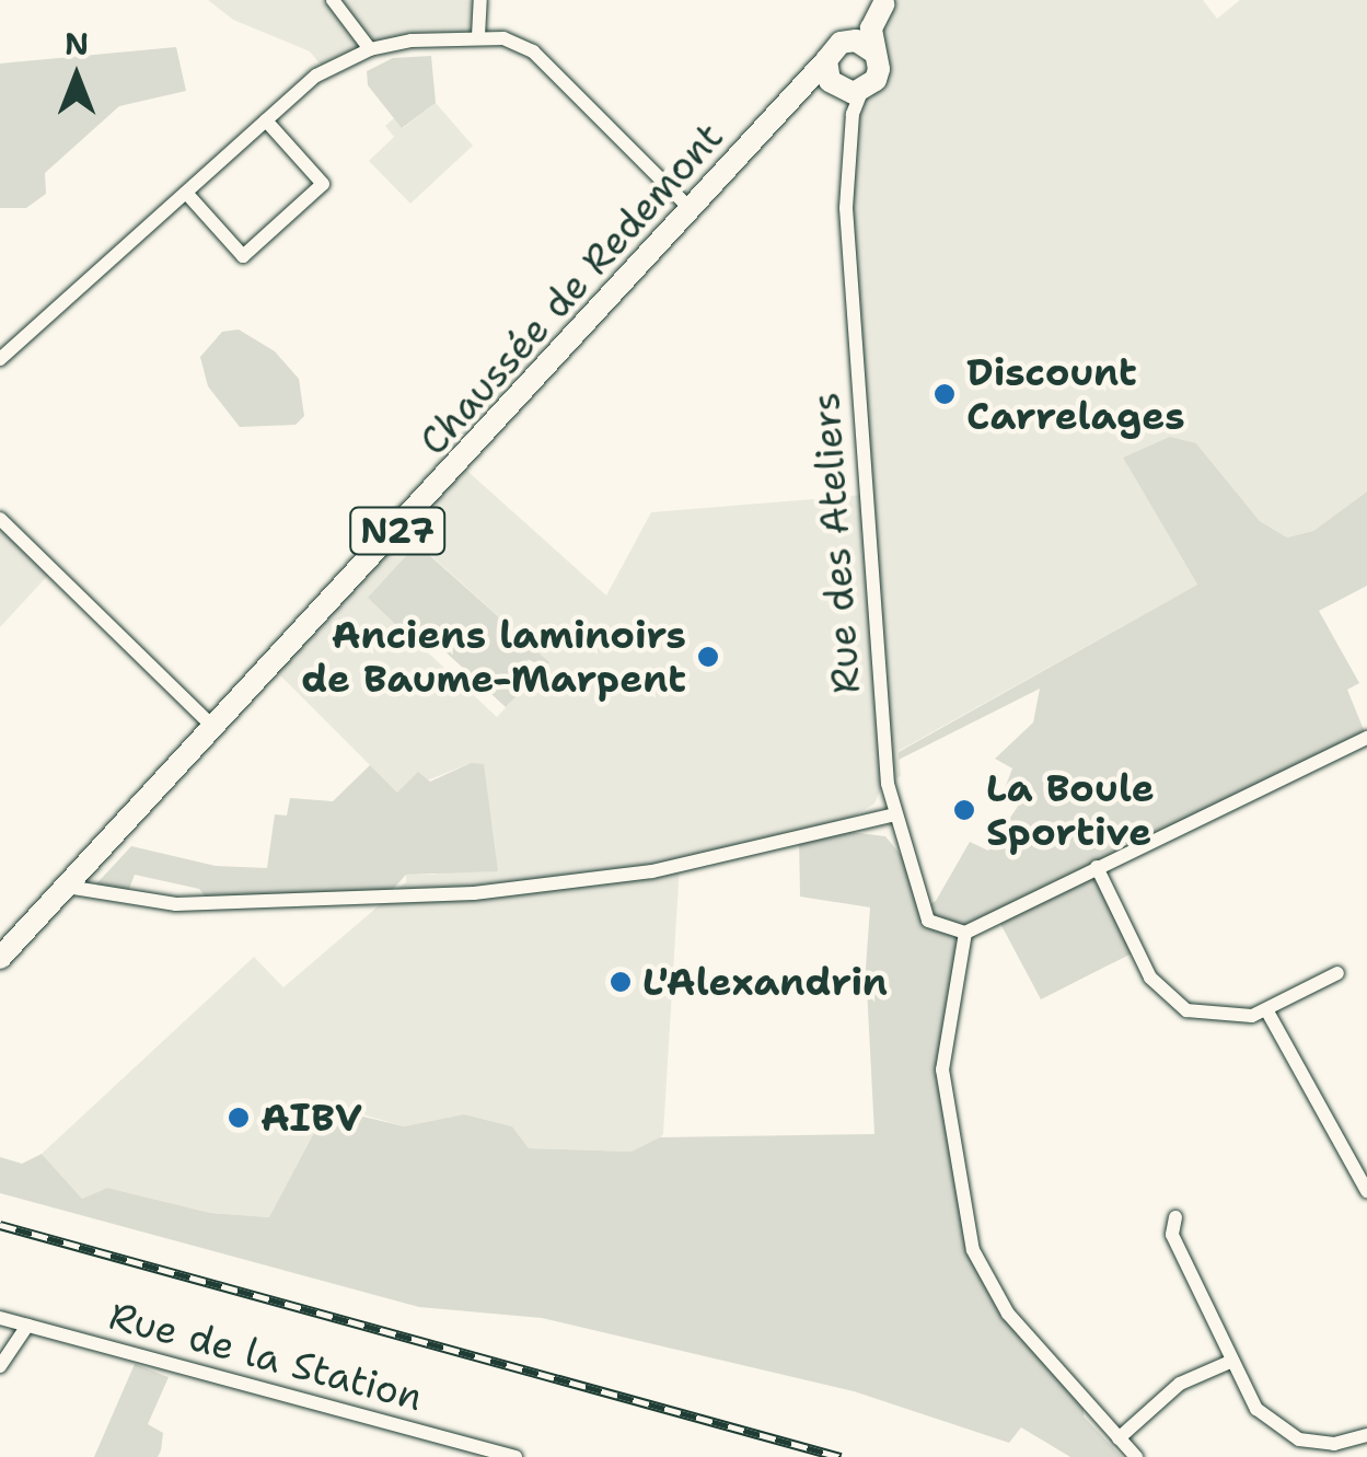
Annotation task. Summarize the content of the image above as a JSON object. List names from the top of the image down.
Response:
{
  "streets": {
    "main road": ["Chaussée de Redemont", "N27"],
    "street": ["Rue des Ateliers", "Rue de la Station"]
  },
  "crossings": [
    ["Chaussée de Redemont", "N27"],
    ["N27", "Rue des Ateliers"]
  ],
  "places": [
    "Discount Carrelages",
    "Anciens laminoirs de Baume-Marpent",
    "La Boule Sportive",
    "L'Alexandrin",
    "AIBV"
  ],
  "north": "top"
}
